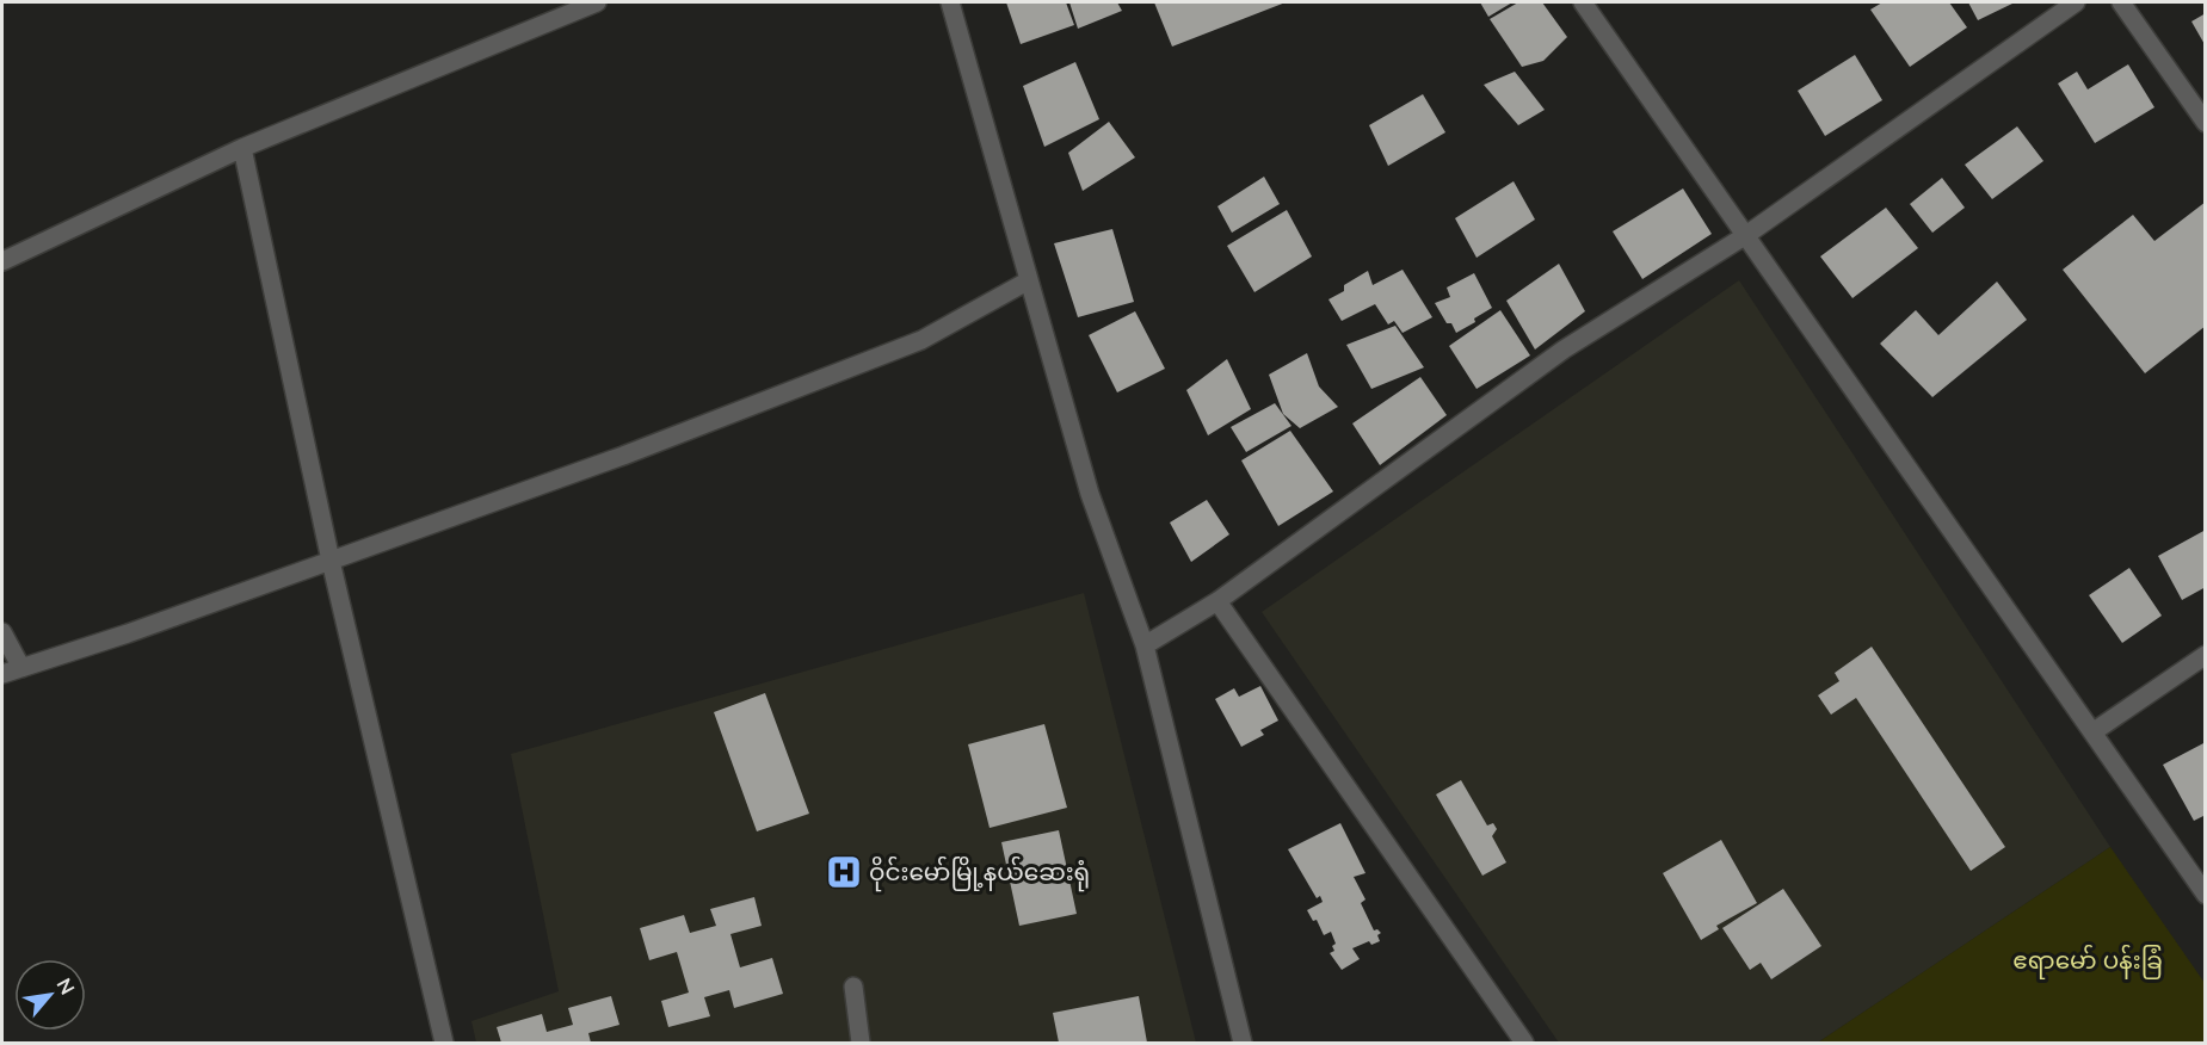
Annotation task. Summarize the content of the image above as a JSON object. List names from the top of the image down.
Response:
{
  "parks": ["ဧရာမော် ပန်းခြံ"],
  "places": {
    "hospital": ["ဝိုင်းမော်မြို့နယ်ဆေးရုံ"]
  },
  "north": "top right"
}
